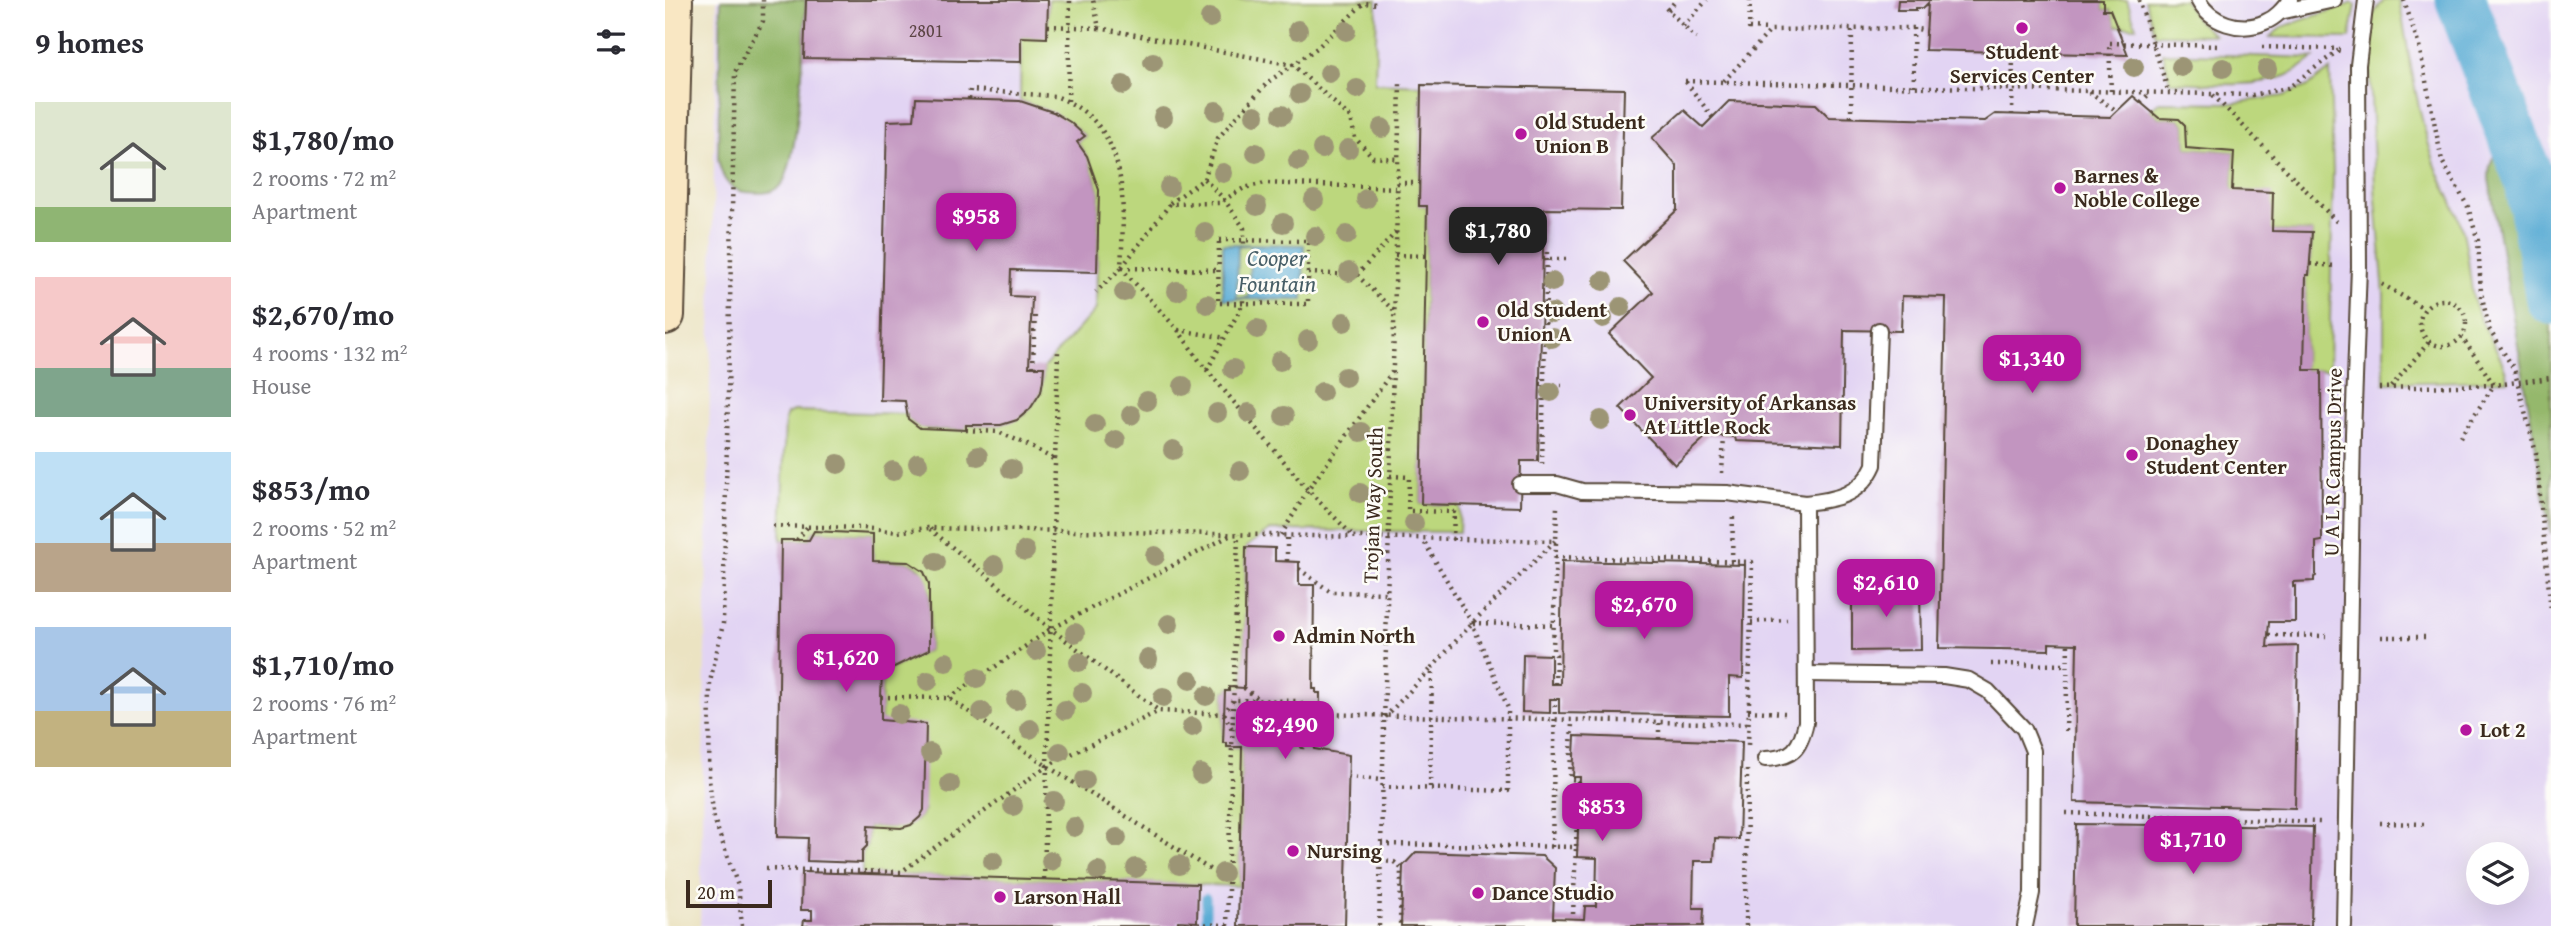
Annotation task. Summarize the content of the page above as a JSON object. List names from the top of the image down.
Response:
{
  "streets": {
    "lane": ["U A L R Campus Drive"],
    "path": ["Trojan Way South"]
  },
  "water": ["Cooper Fountain"],
  "places": [
    "Student Services Center",
    "Old Student Union B",
    "Barnes & Noble College",
    "Old Student Union A",
    "University of Arkansas At Little Rock",
    "Donaghey Student Center",
    "Admin North",
    "Lot 2",
    "Nursing",
    "Dance Studio",
    "Larson Hall"
  ],
  "house_numbers": ["2801"],
  "scale_bar": "20 m",
  "page": {
    "heading": "9 homes",
    "list": [
      {
        "name": "$1,780/mo",
        "note": "2 rooms · 72 m² · Apartment"
      },
      {
        "name": "$2,670/mo",
        "note": "4 rooms · 132 m² · House"
      },
      {
        "name": "$853/mo",
        "note": "2 rooms · 52 m² · Apartment"
      },
      {
        "name": "$1,710/mo",
        "note": "2 rooms · 76 m² · Apartment"
      }
    ],
    "price": [
      "$958",
      "$1,780",
      "$1,340",
      "$2,610",
      "$2,670",
      "$1,620",
      "$2,490",
      "$853",
      "$1,710"
    ],
    "scale": "20 m"
  }
}
